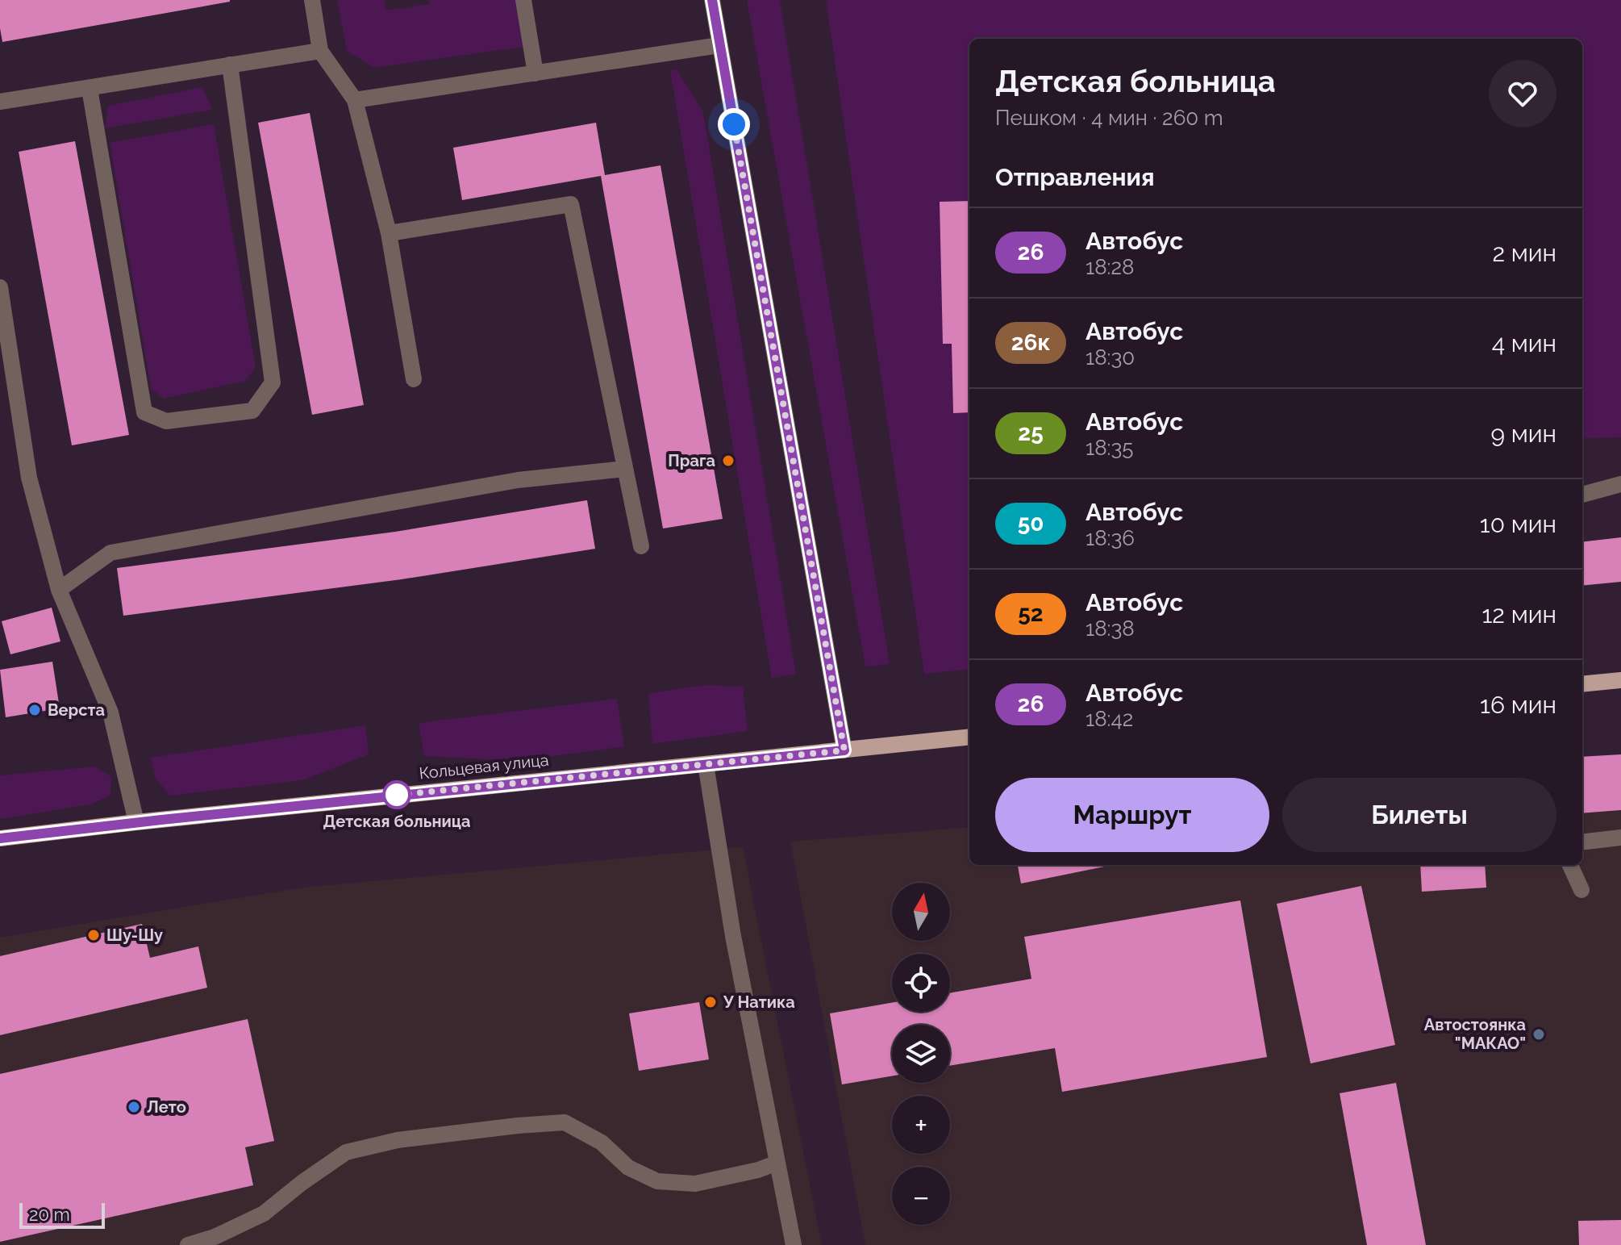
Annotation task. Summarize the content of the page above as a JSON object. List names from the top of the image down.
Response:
{
  "streets": {
    "main road": ["Кольцевая улица"]
  },
  "places": [
    "Прага",
    "Верста",
    "Детская больница",
    "Шу-Шу",
    "У Натика",
    "Автостоянка \"МАКАО\"",
    "Лето"
  ],
  "lines": ["bus line 26"],
  "scale_bar": "20 m",
  "north": "top",
  "page": {
    "heading": [
      ["Детская больница", "Пешком · 4 мин · 260 m"],
      "Отправления"
    ],
    "list": [
      {
        "mark": "26",
        "name": "Автобус",
        "note": "18:28",
        "value": "2 мин"
      },
      {
        "mark": "26к",
        "name": "Автобус",
        "note": "18:30",
        "value": "4 мин"
      },
      {
        "mark": "25",
        "name": "Автобус",
        "note": "18:35",
        "value": "9 мин"
      },
      {
        "mark": "50",
        "name": "Автобус",
        "note": "18:36",
        "value": "10 мин"
      },
      {
        "mark": "52",
        "name": "Автобус",
        "note": "18:38",
        "value": "12 мин"
      },
      {
        "mark": "26",
        "name": "Автобус",
        "note": "18:42",
        "value": "16 мин"
      }
    ],
    "buttons": ["Маршрут", "Билеты"],
    "map_buttons": ["+", "−"],
    "scale": "20 m"
  }
}
